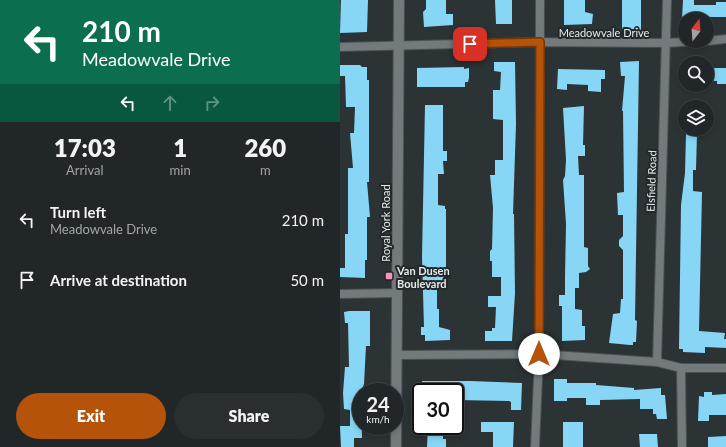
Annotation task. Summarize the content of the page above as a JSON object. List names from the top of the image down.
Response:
{
  "streets": {
    "main road": ["Royal York Road"],
    "street": ["Meadowvale Drive", "Elsfield Road"]
  },
  "crossings": [
    ["Meadowvale Drive", "Elsfield Road"],
    ["Meadowvale Drive", "Royal York Road"]
  ],
  "places": {
    "transit": ["Van Dusen Boulevard"]
  },
  "north": "top",
  "page": {
    "turn": ["210 m", "Meadowvale Drive"],
    "eta": [
      "17:03",
      "Arrival",
      "1",
      "min",
      "260",
      "m"
    ],
    "list": [
      {
        "name": "Turn left",
        "note": "Meadowvale Drive",
        "value": "210 m"
      },
      {
        "name": "Arrive at destination",
        "value": "50 m"
      }
    ],
    "speed": "24 km/h",
    "limit": "30",
    "buttons": ["Exit", "Share"]
  }
}
